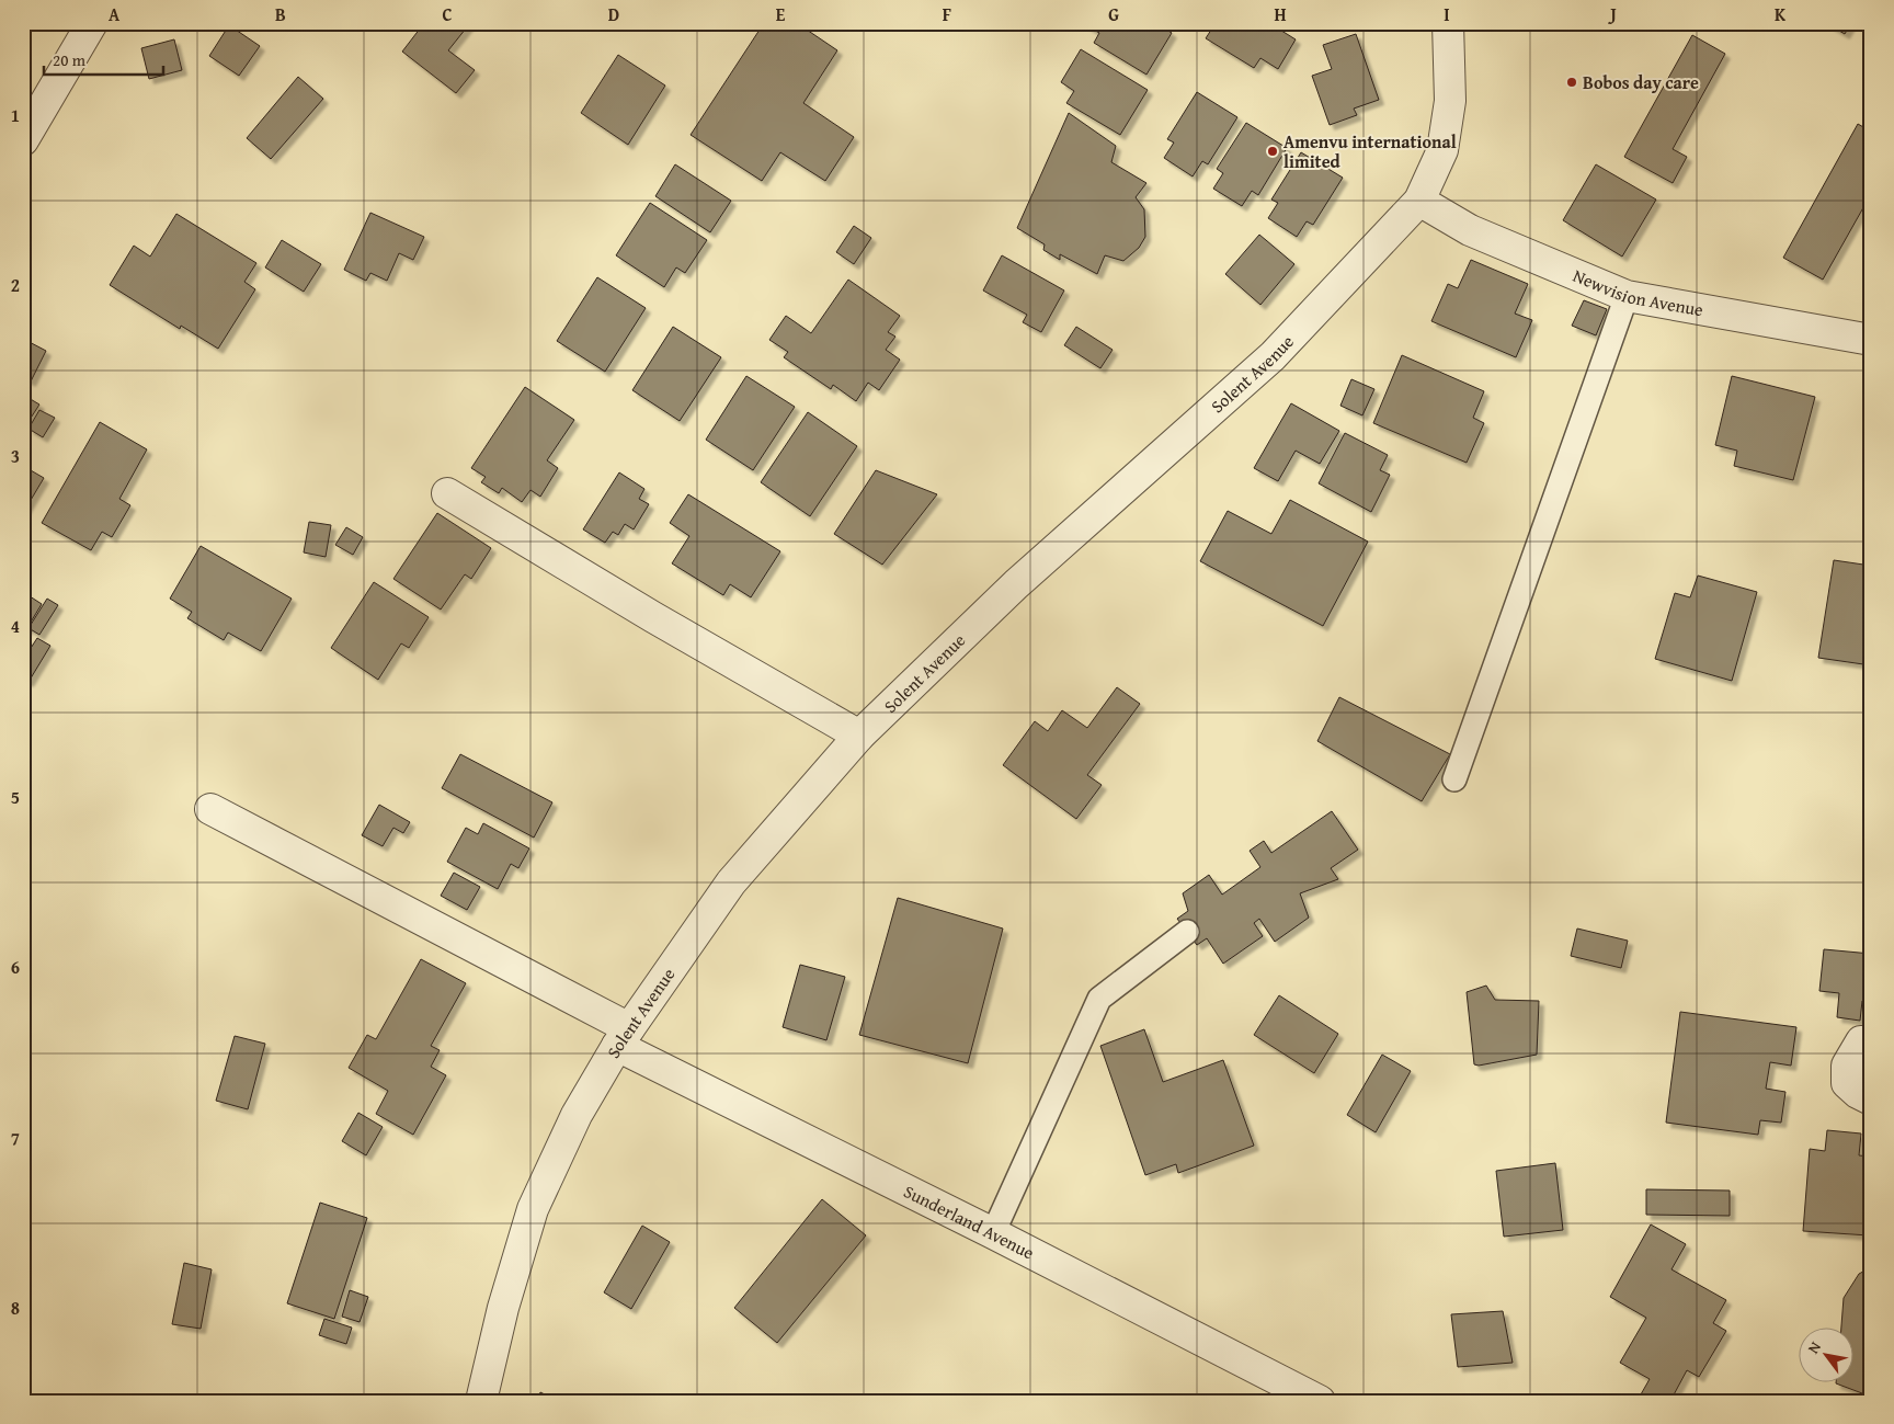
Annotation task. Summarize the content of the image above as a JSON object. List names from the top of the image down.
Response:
{
  "streets": {
    "street": ["Newvision Avenue", "Solent Avenue", "Sunderland Avenue"]
  },
  "crossings": [
    ["Newvision Avenue", "Solent Avenue"],
    ["Solent Avenue", "Sunderland Avenue"]
  ],
  "places": ["Bobos day care", "Amenvu international limited"],
  "scale_bar": "20 m",
  "north": "top left",
  "grid": {
    "columns": [
      "A",
      "B",
      "C",
      "D",
      "E",
      "F",
      "G",
      "H",
      "I",
      "J",
      "K"
    ],
    "rows": [
      "1",
      "2",
      "3",
      "4",
      "5",
      "6",
      "7",
      "8"
    ]
  }
}
